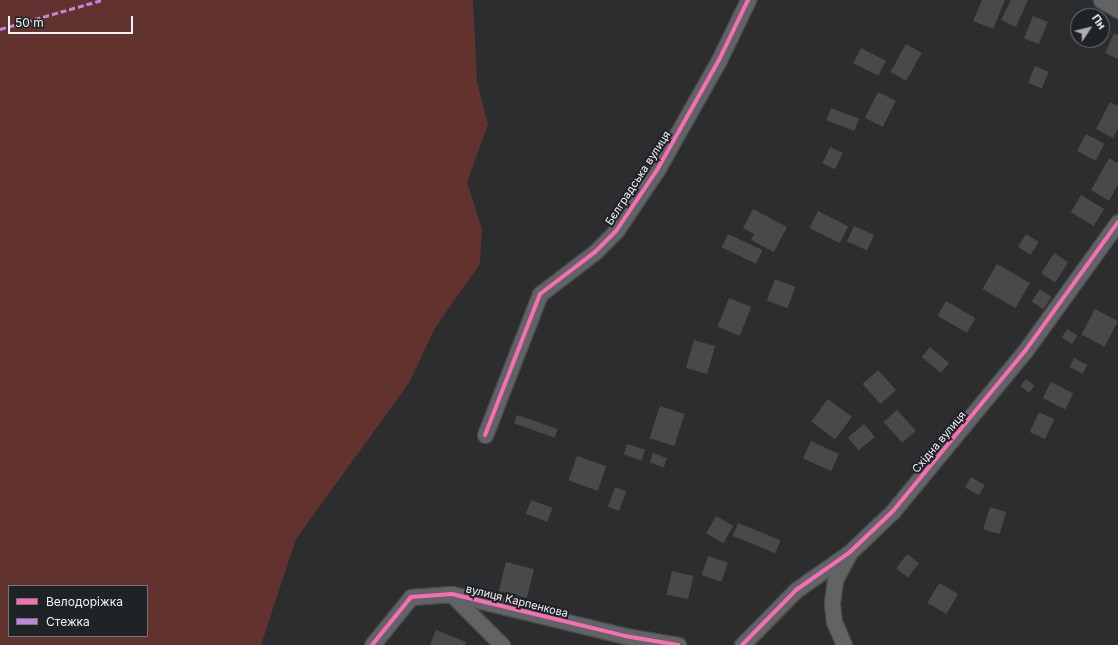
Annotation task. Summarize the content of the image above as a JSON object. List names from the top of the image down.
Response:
{
  "streets": {
    "street": ["Бєлградська вулиця", "Східна вулиця", "вулиця Карпенкова"]
  },
  "legend": ["Велодоріжка", "Стежка"],
  "scale_bar": "50 m",
  "north": "top right"
}
